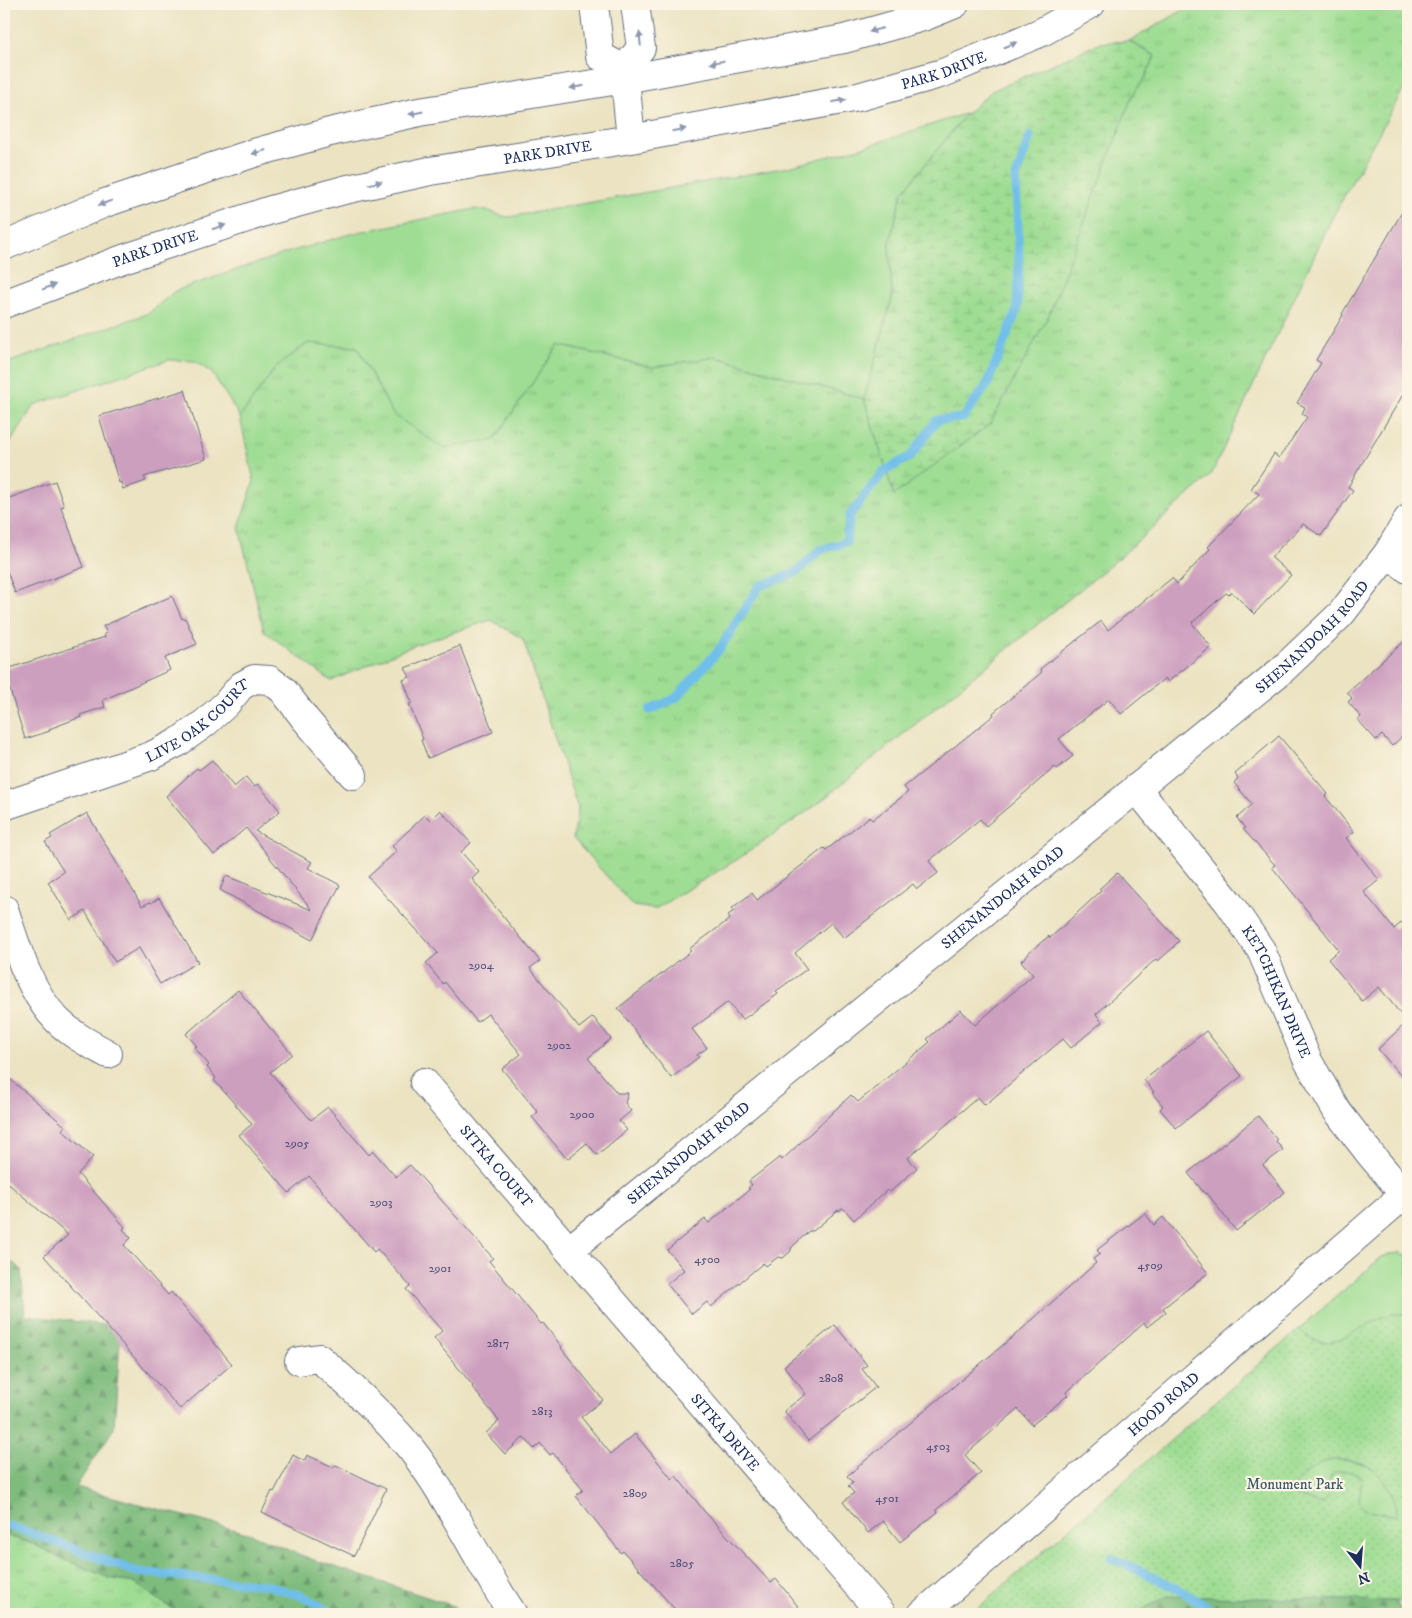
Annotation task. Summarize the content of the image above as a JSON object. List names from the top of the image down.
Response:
{
  "streets": {
    "street": [
      "PARK DRIVE",
      "SHENANDOAH ROAD",
      "LIVE OAK COURT",
      "KETCHIKAN DRIVE",
      "SITKA COURT",
      "HOOD ROAD",
      "SITKA DRIVE"
    ]
  },
  "crossings": [
    ["SHENANDOAH ROAD", "KETCHIKAN DRIVE"],
    ["SHENANDOAH ROAD", "SITKA COURT"],
    ["SHENANDOAH ROAD", "SITKA DRIVE"],
    ["KETCHIKAN DRIVE", "HOOD ROAD"],
    ["SITKA COURT", "SITKA DRIVE"]
  ],
  "parks": ["Monument Park"],
  "house_numbers": [
    "2904",
    "2902",
    "2900",
    "2905",
    "2903",
    "4500",
    "4509",
    "2901",
    "2817",
    "2808",
    "2813",
    "4503",
    "2809",
    "4501",
    "2805"
  ],
  "north": "bottom"
}
